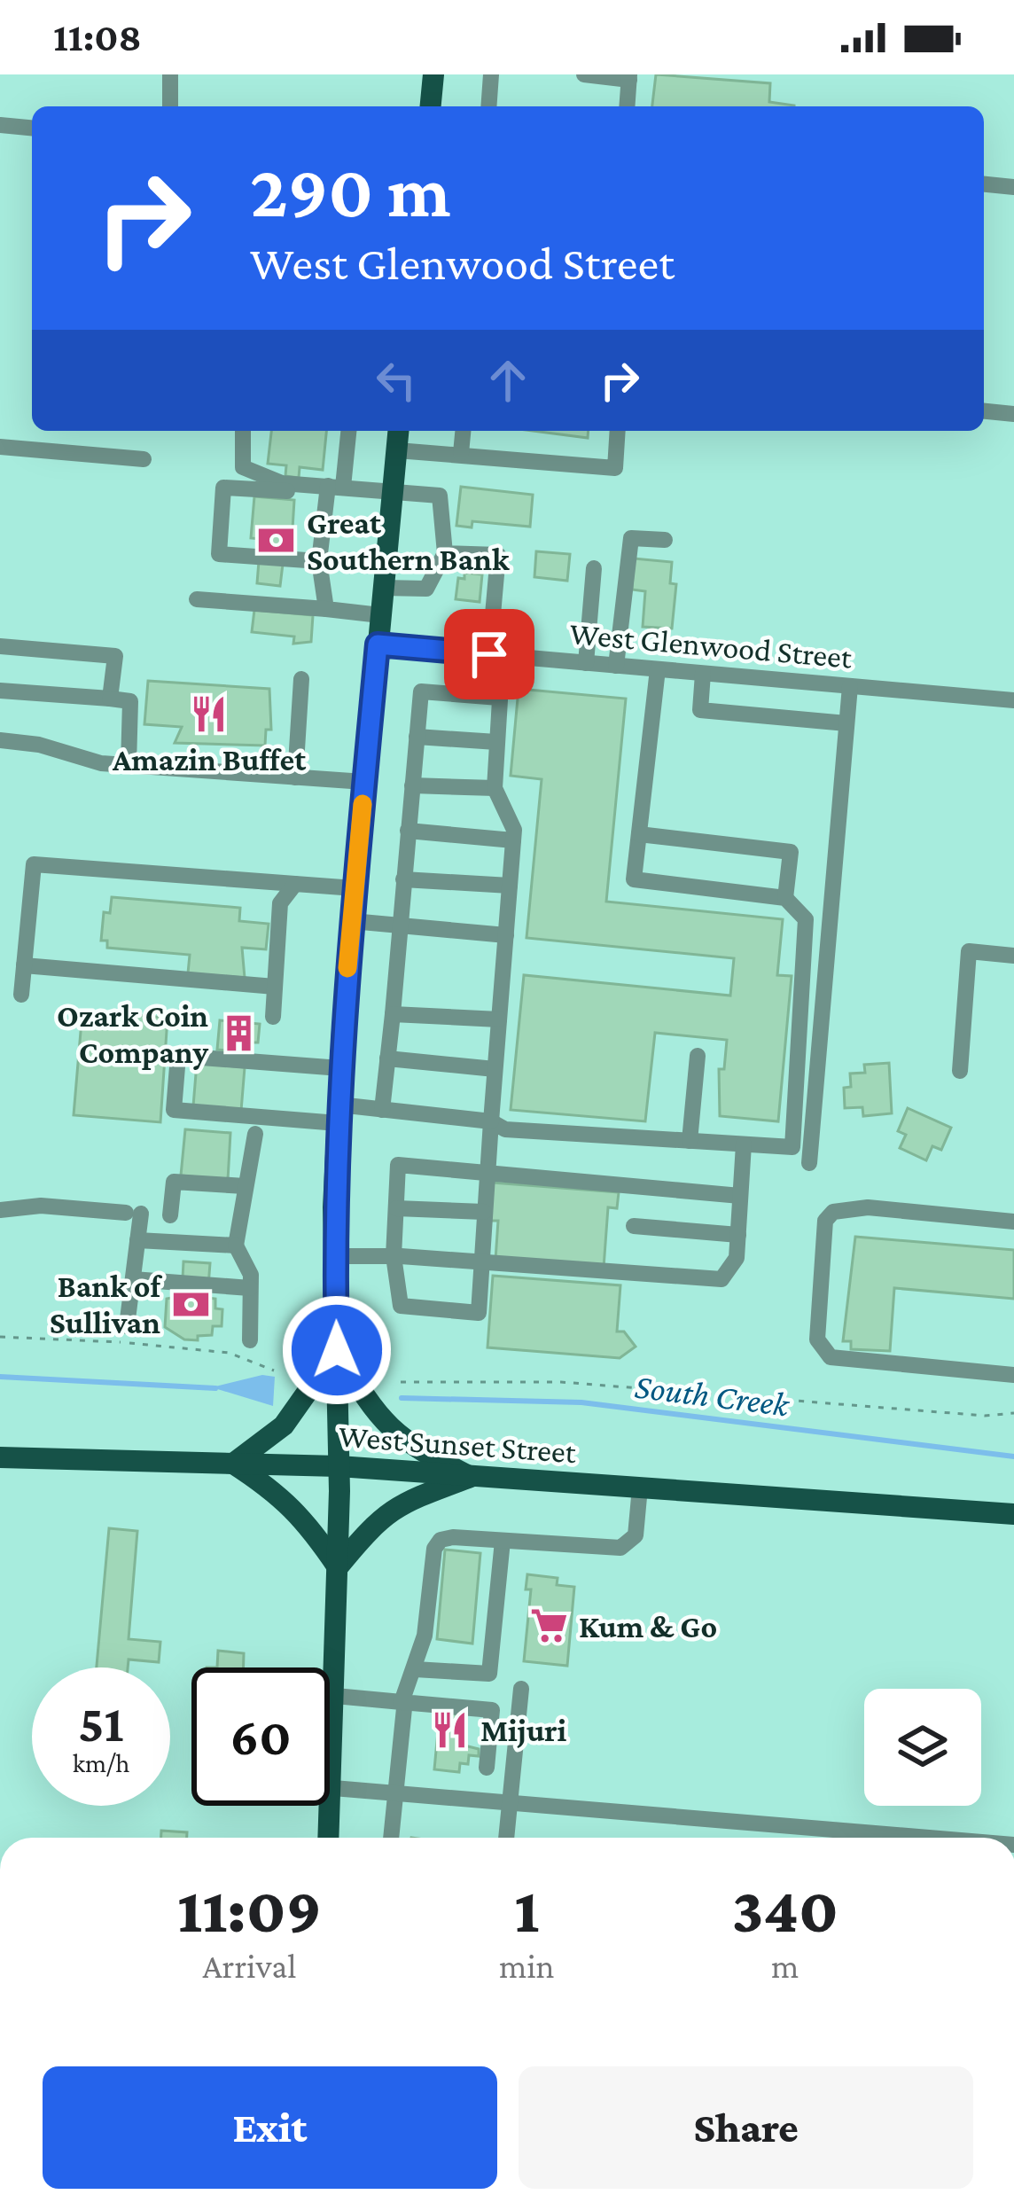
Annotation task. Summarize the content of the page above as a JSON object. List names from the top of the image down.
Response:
{
  "streets": {
    "main road": ["West Sunset Street"],
    "street": ["West Glenwood Street"]
  },
  "water": ["South Creek"],
  "places": {
    "bank": ["Great Southern Bank", "Bank of Sullivan"],
    "restaurant": ["Amazin Buffet", "Mijuri"],
    "building": ["Ozark Coin Company"],
    "supermarket": ["Kum & Go"]
  },
  "page": {
    "status": "11:08",
    "turn": ["290 m", "West Glenwood Street"],
    "speed": "51 km/h",
    "limit": "60",
    "eta": [
      "11:09",
      "Arrival",
      "1",
      "min",
      "340",
      "m"
    ],
    "buttons": ["Exit", "Share"]
  }
}
